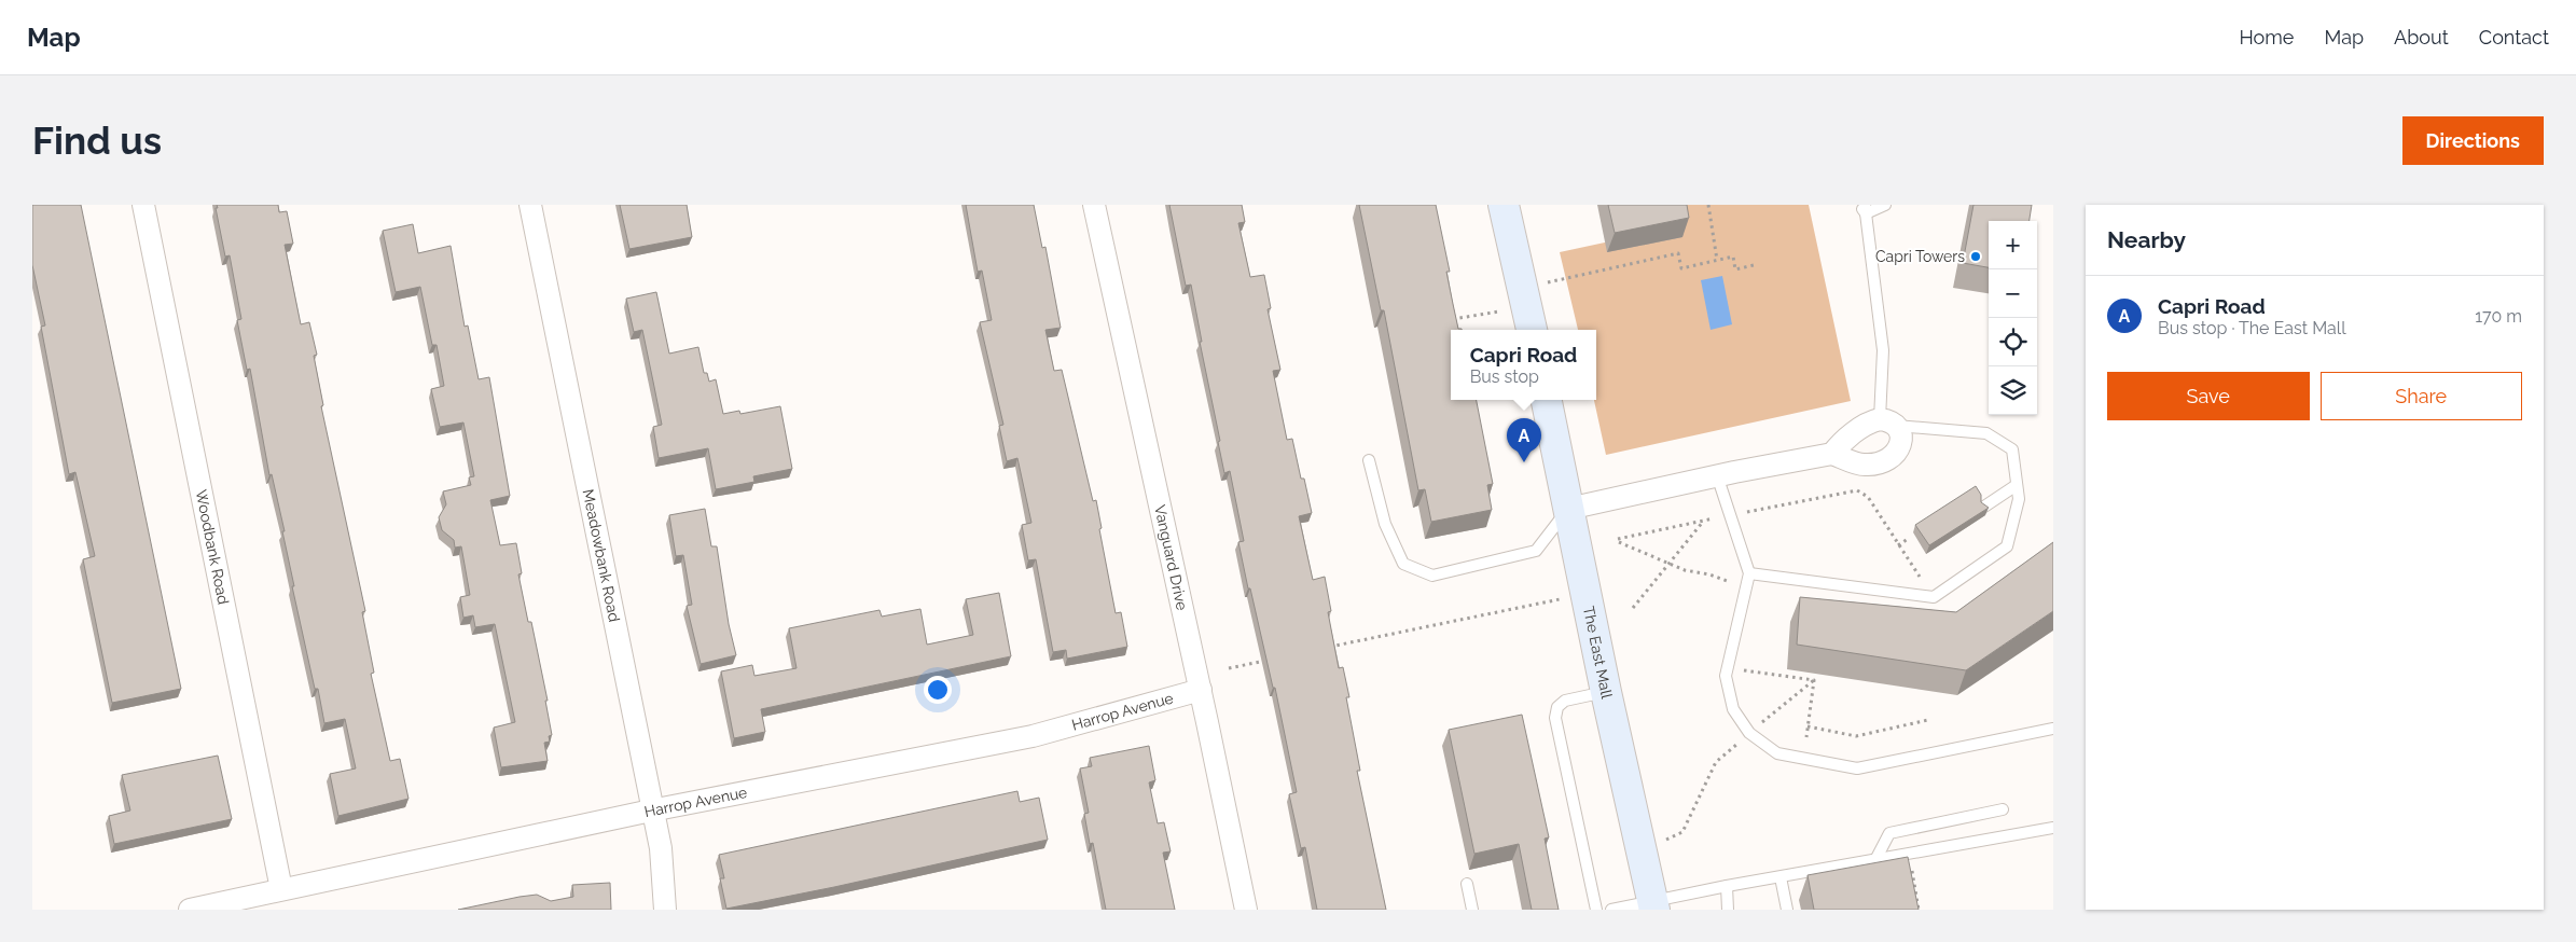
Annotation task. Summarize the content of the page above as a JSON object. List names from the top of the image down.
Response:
{
  "streets": {
    "main road": ["The East Mall"],
    "street": [
      "Woodbank Road",
      "Meadowbank Road",
      "Vanguard Drive",
      "Harrop Avenue"
    ]
  },
  "crossings": [
    ["Woodbank Road", "Harrop Avenue"],
    ["Meadowbank Road", "Harrop Avenue"],
    ["Vanguard Drive", "Harrop Avenue"]
  ],
  "places": ["Capri Towers"],
  "page": {
    "header": "Map",
    "nav": [
      "Home",
      "Map",
      "About",
      "Contact"
    ],
    "buttons": [
      "Directions",
      ["Save", "Share"]
    ],
    "title": "Find us",
    "heading": "Nearby",
    "map_buttons": ["+", "−"],
    "list": [
      {
        "mark": "A",
        "name": "Capri Road",
        "note": "Bus stop · The East Mall",
        "value": "170 m"
      }
    ],
    "popup": ["Capri Road", "Bus stop"],
    "pins": "A"
  }
}
